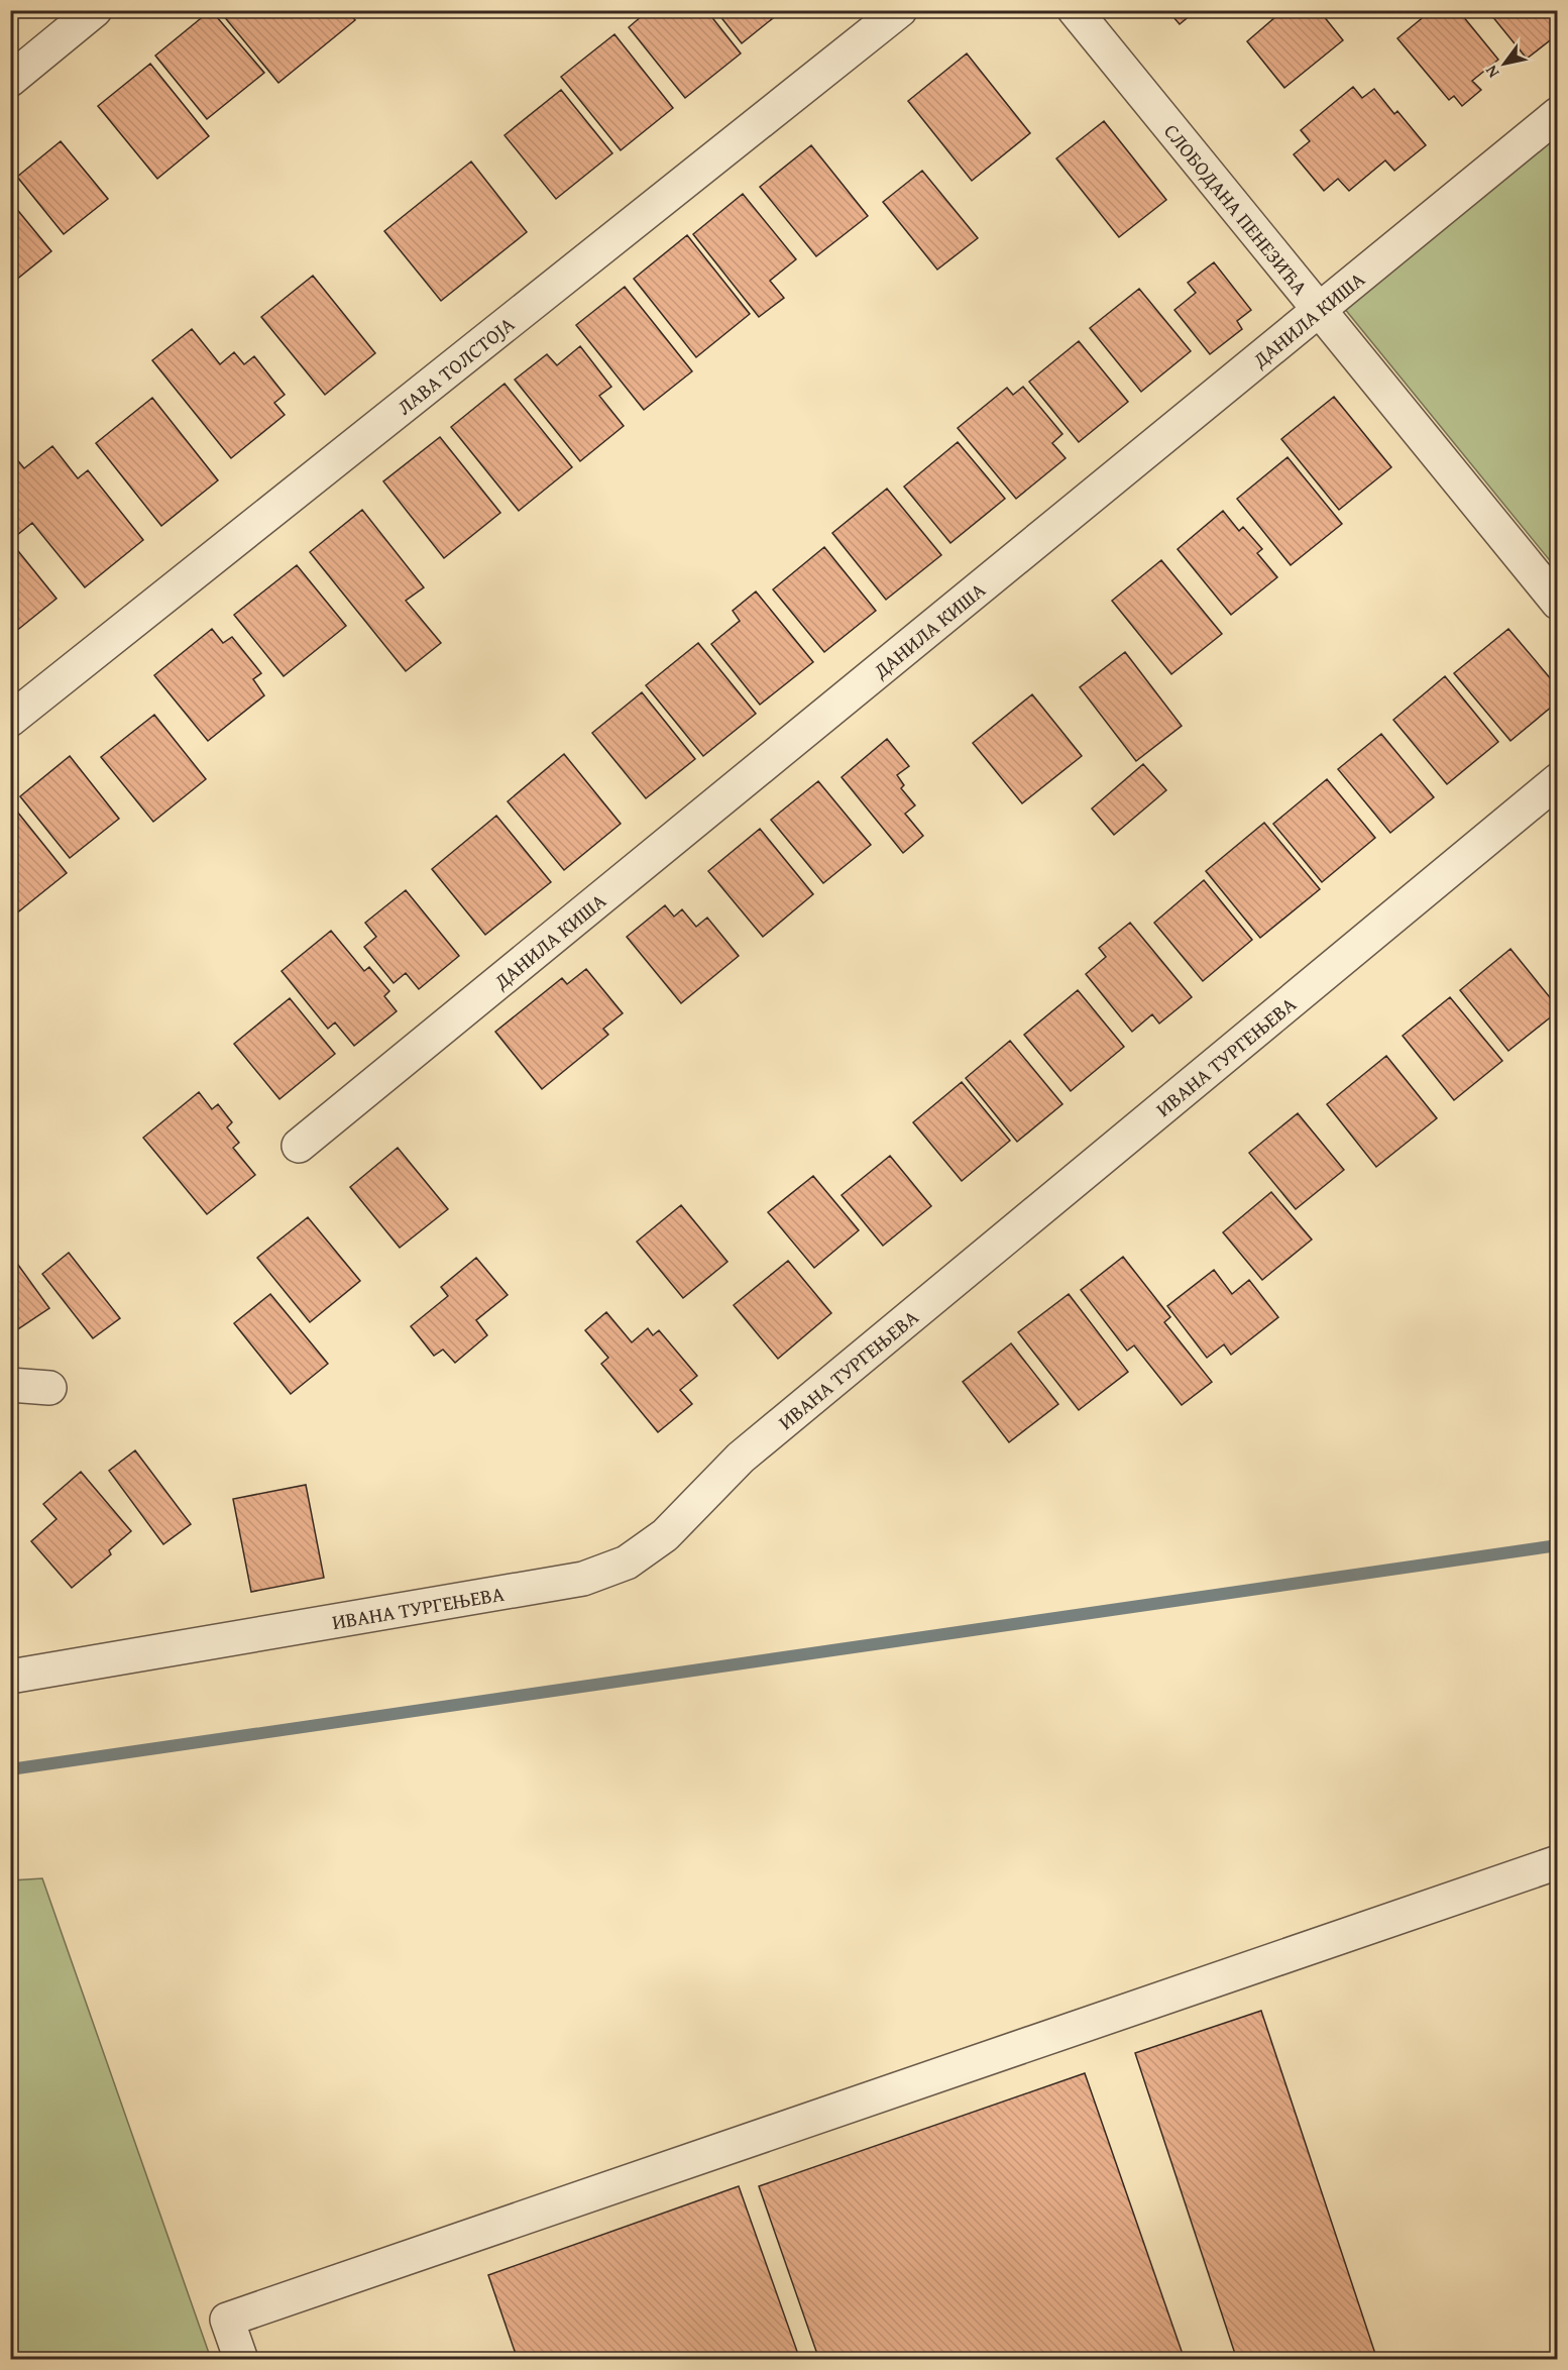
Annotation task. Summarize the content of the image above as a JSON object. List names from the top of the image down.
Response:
{
  "streets": {
    "street": [
      "СЛОБОДАНА ПЕНЕЗИЋА",
      "ДАНИЛА КИША",
      "ЛАВА ТОЛСТОЈА",
      "ИВАНА ТУРГЕЊЕВА"
    ]
  },
  "crossings": [
    ["СЛОБОДАНА ПЕНЕЗИЋА", "ДАНИЛА КИША"]
  ],
  "north": "bottom left"
}
